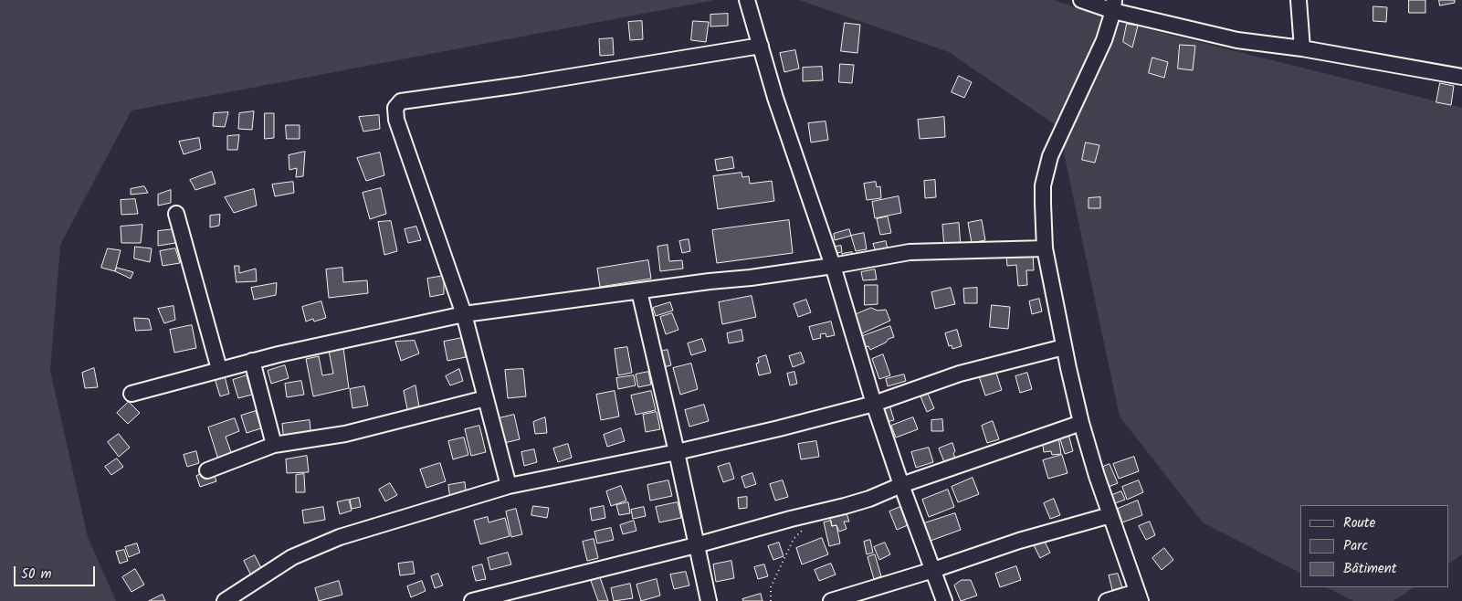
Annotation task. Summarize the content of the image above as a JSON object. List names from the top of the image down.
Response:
{
  "legend": ["Route", "Parc", "Bâtiment"],
  "scale_bar": "50 m"
}
